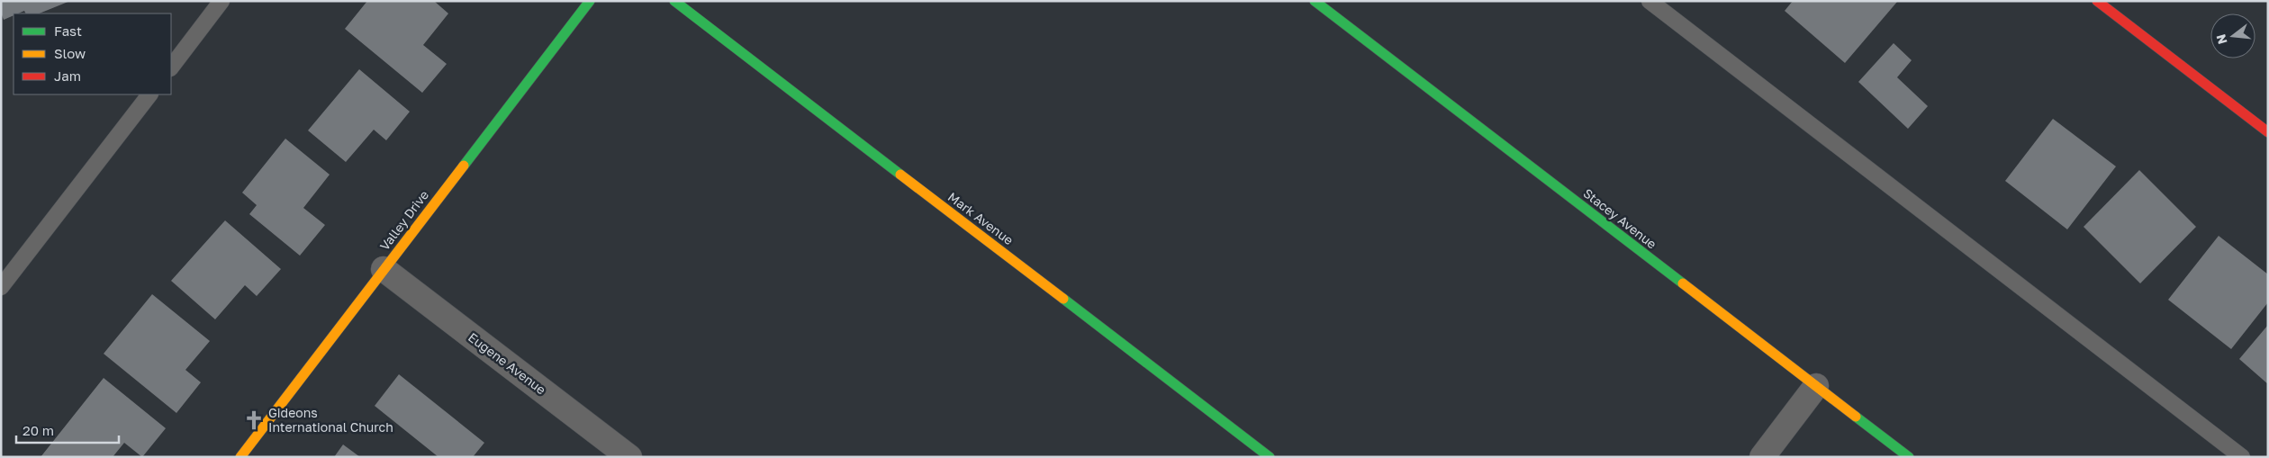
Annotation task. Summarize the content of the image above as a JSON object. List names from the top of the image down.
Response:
{
  "streets": {
    "street": [
      "Mark Avenue",
      "Stacey Avenue",
      "Valley Drive",
      "Eugene Avenue"
    ]
  },
  "crossings": [
    ["Valley Drive", "Eugene Avenue"]
  ],
  "places": {
    "church": ["Gideons International Church"]
  },
  "legend": ["Fast", "Slow", "Jam"],
  "scale_bar": "20 m",
  "north": "left"
}
